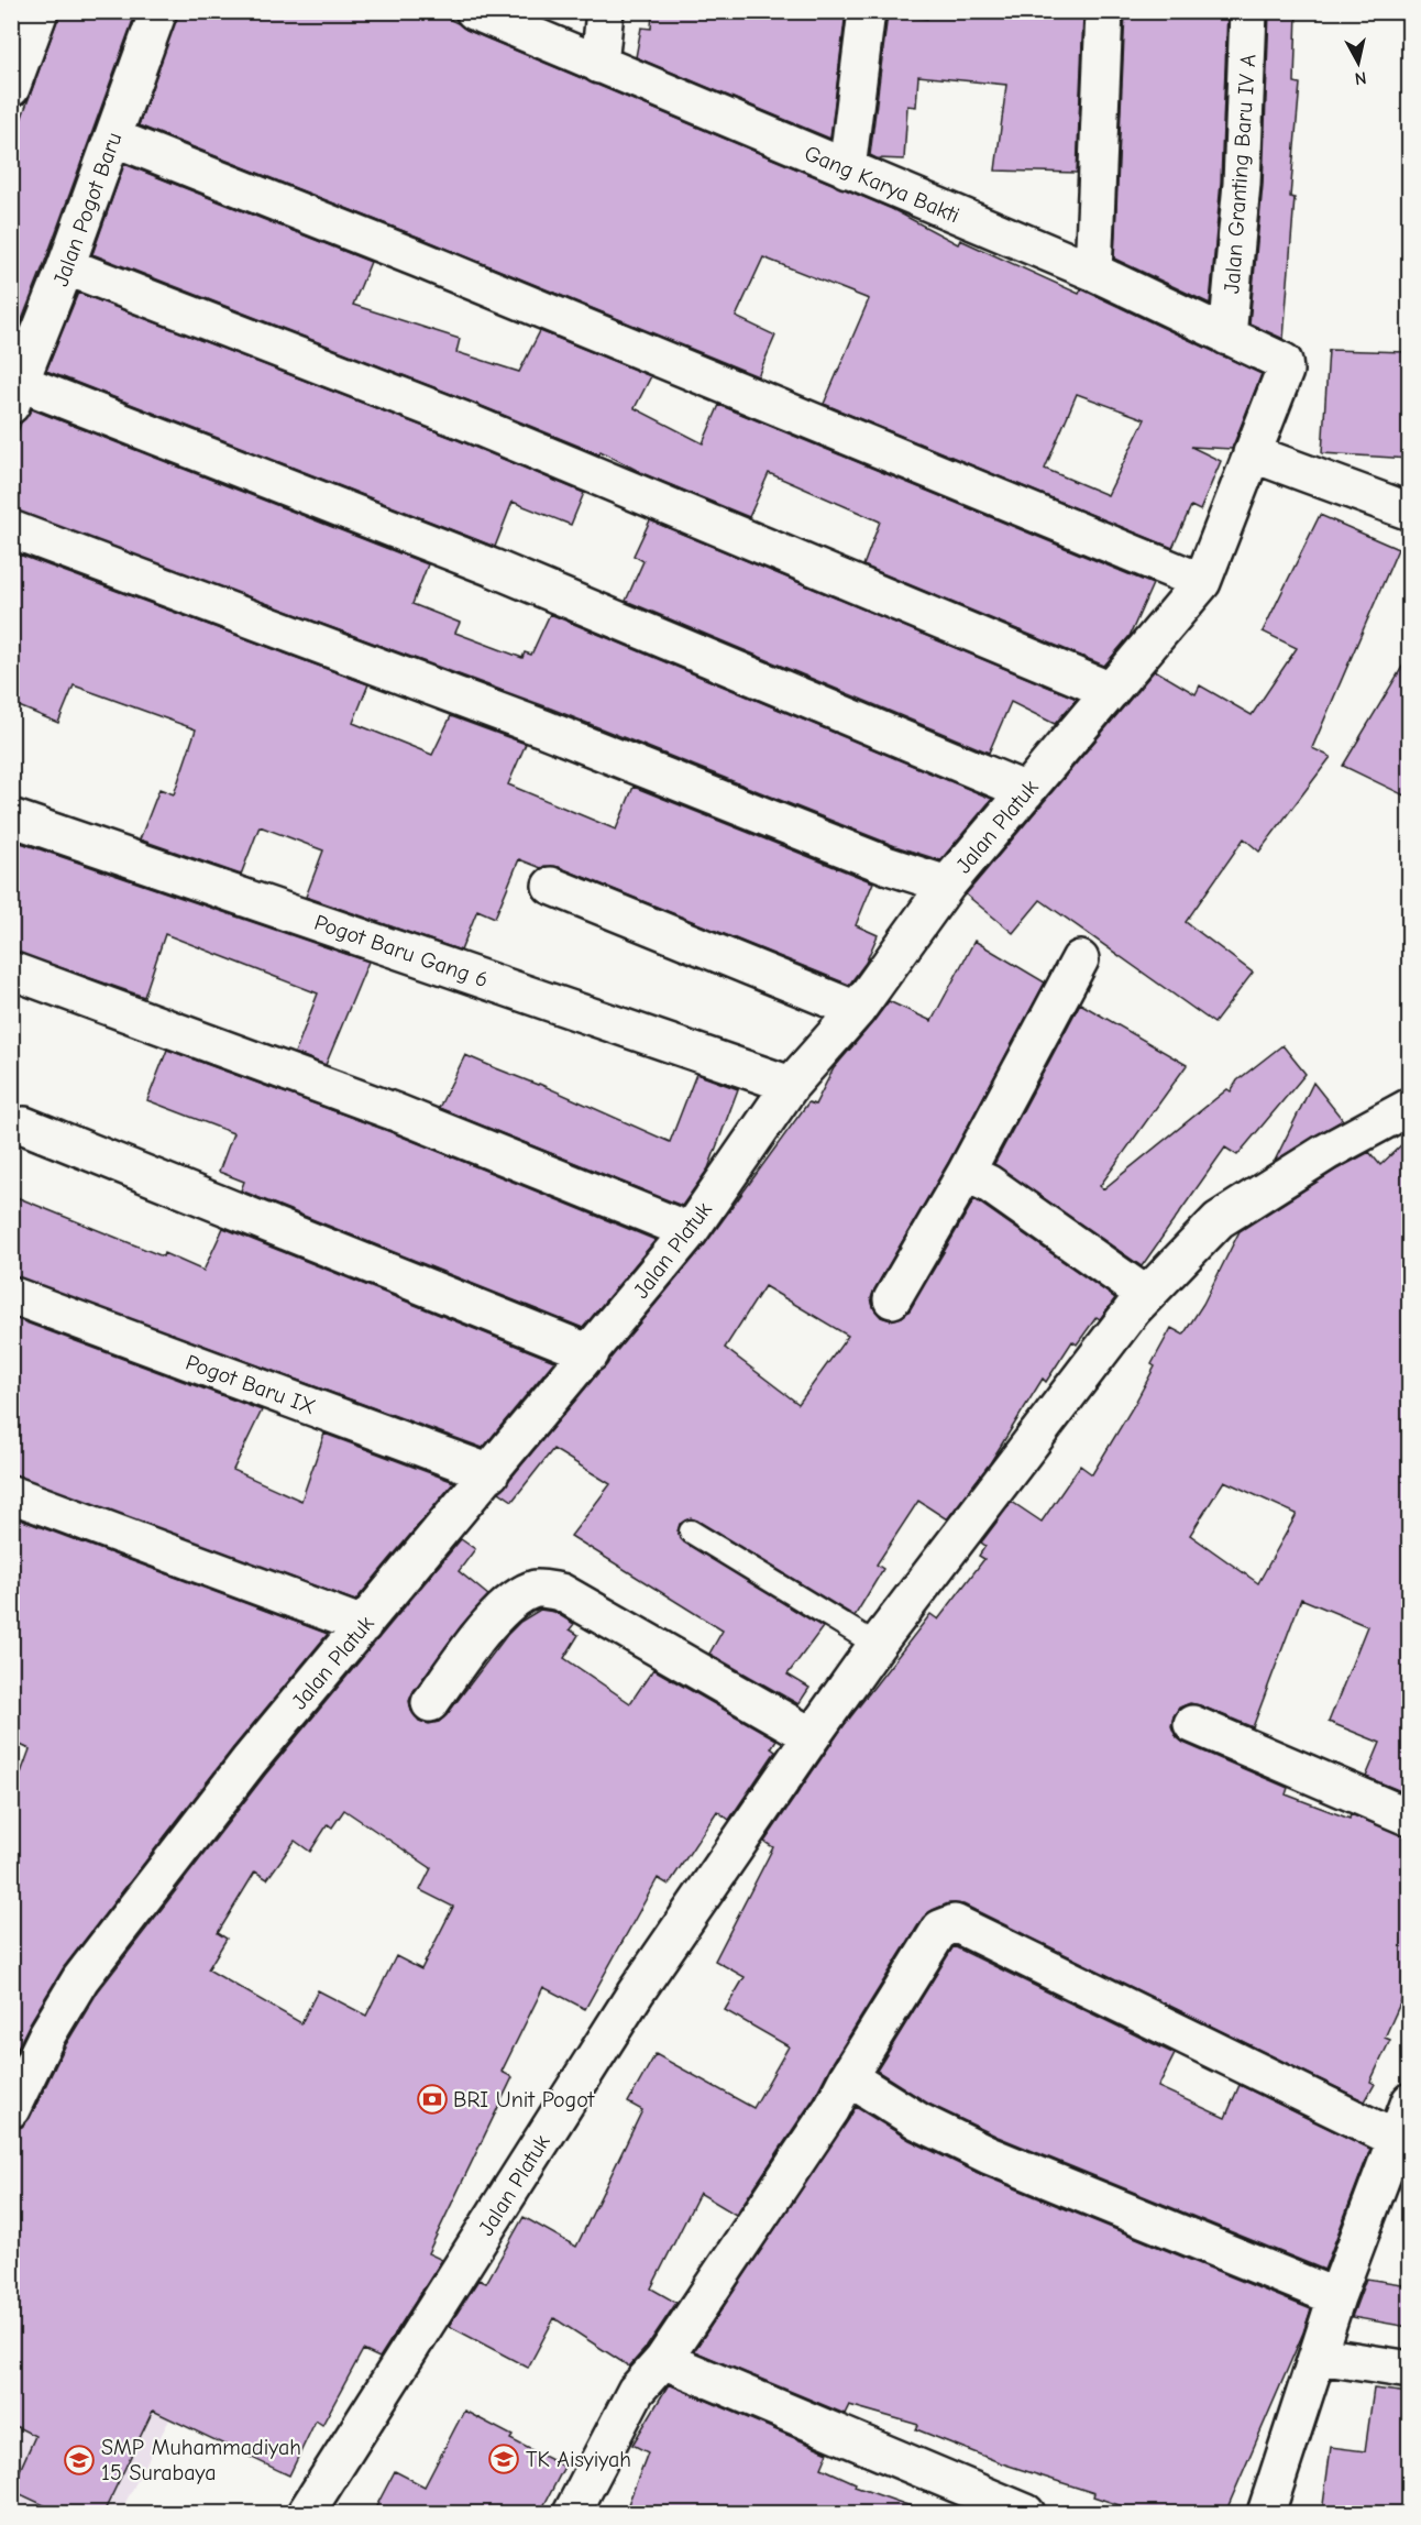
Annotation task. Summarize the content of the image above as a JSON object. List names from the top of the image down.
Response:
{
  "streets": {
    "street": [
      "Jalan Granting Baru IV A",
      "Gang Karya Bakti",
      "Jalan Pogot Baru",
      "Jalan Platuk",
      "Pogot Baru Gang 6",
      "Pogot Baru IX"
    ]
  },
  "crossings": [
    ["Jalan Granting Baru IV A", "Gang Karya Bakti"],
    ["Gang Karya Bakti", "Jalan Platuk"],
    ["Jalan Platuk", "Pogot Baru Gang 6"],
    ["Jalan Platuk", "Pogot Baru IX"]
  ],
  "places": {
    "bank": ["BRI Unit Pogot"],
    "school or university": ["TK Aisyiyah", "SMP Muhammadiyah 15 Surabaya"]
  },
  "north": "bottom"
}
